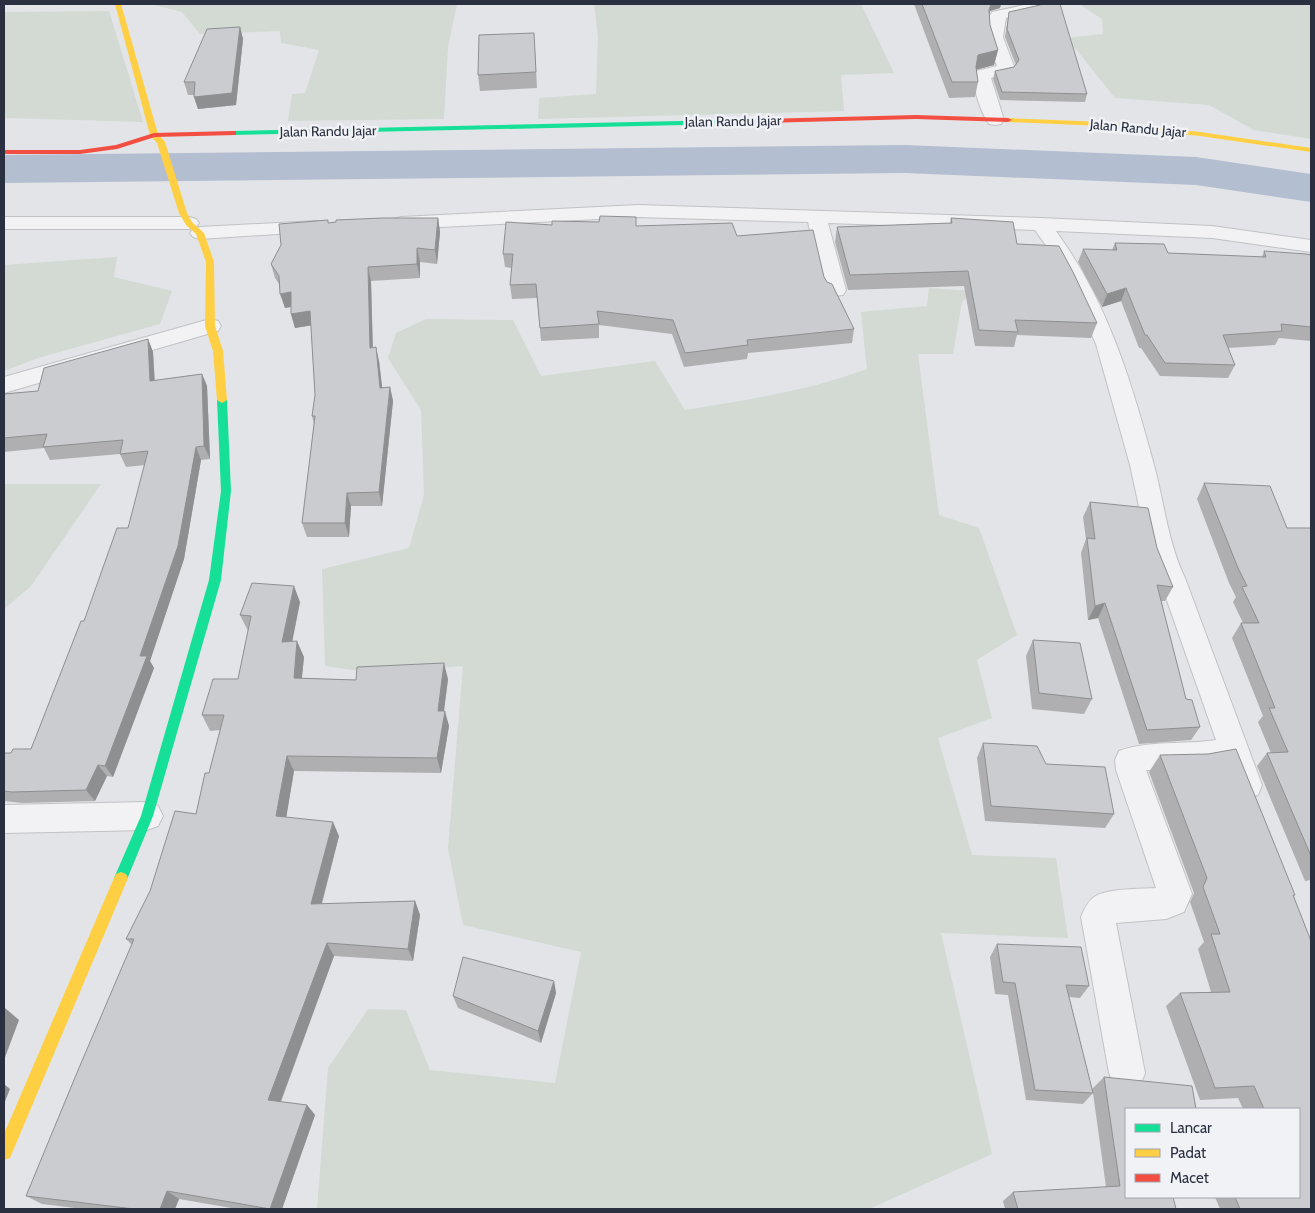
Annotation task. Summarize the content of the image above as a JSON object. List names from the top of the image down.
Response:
{
  "streets": {
    "street": ["Jalan Randu Jajar"]
  },
  "legend": ["Lancar", "Padat", "Macet"]
}
